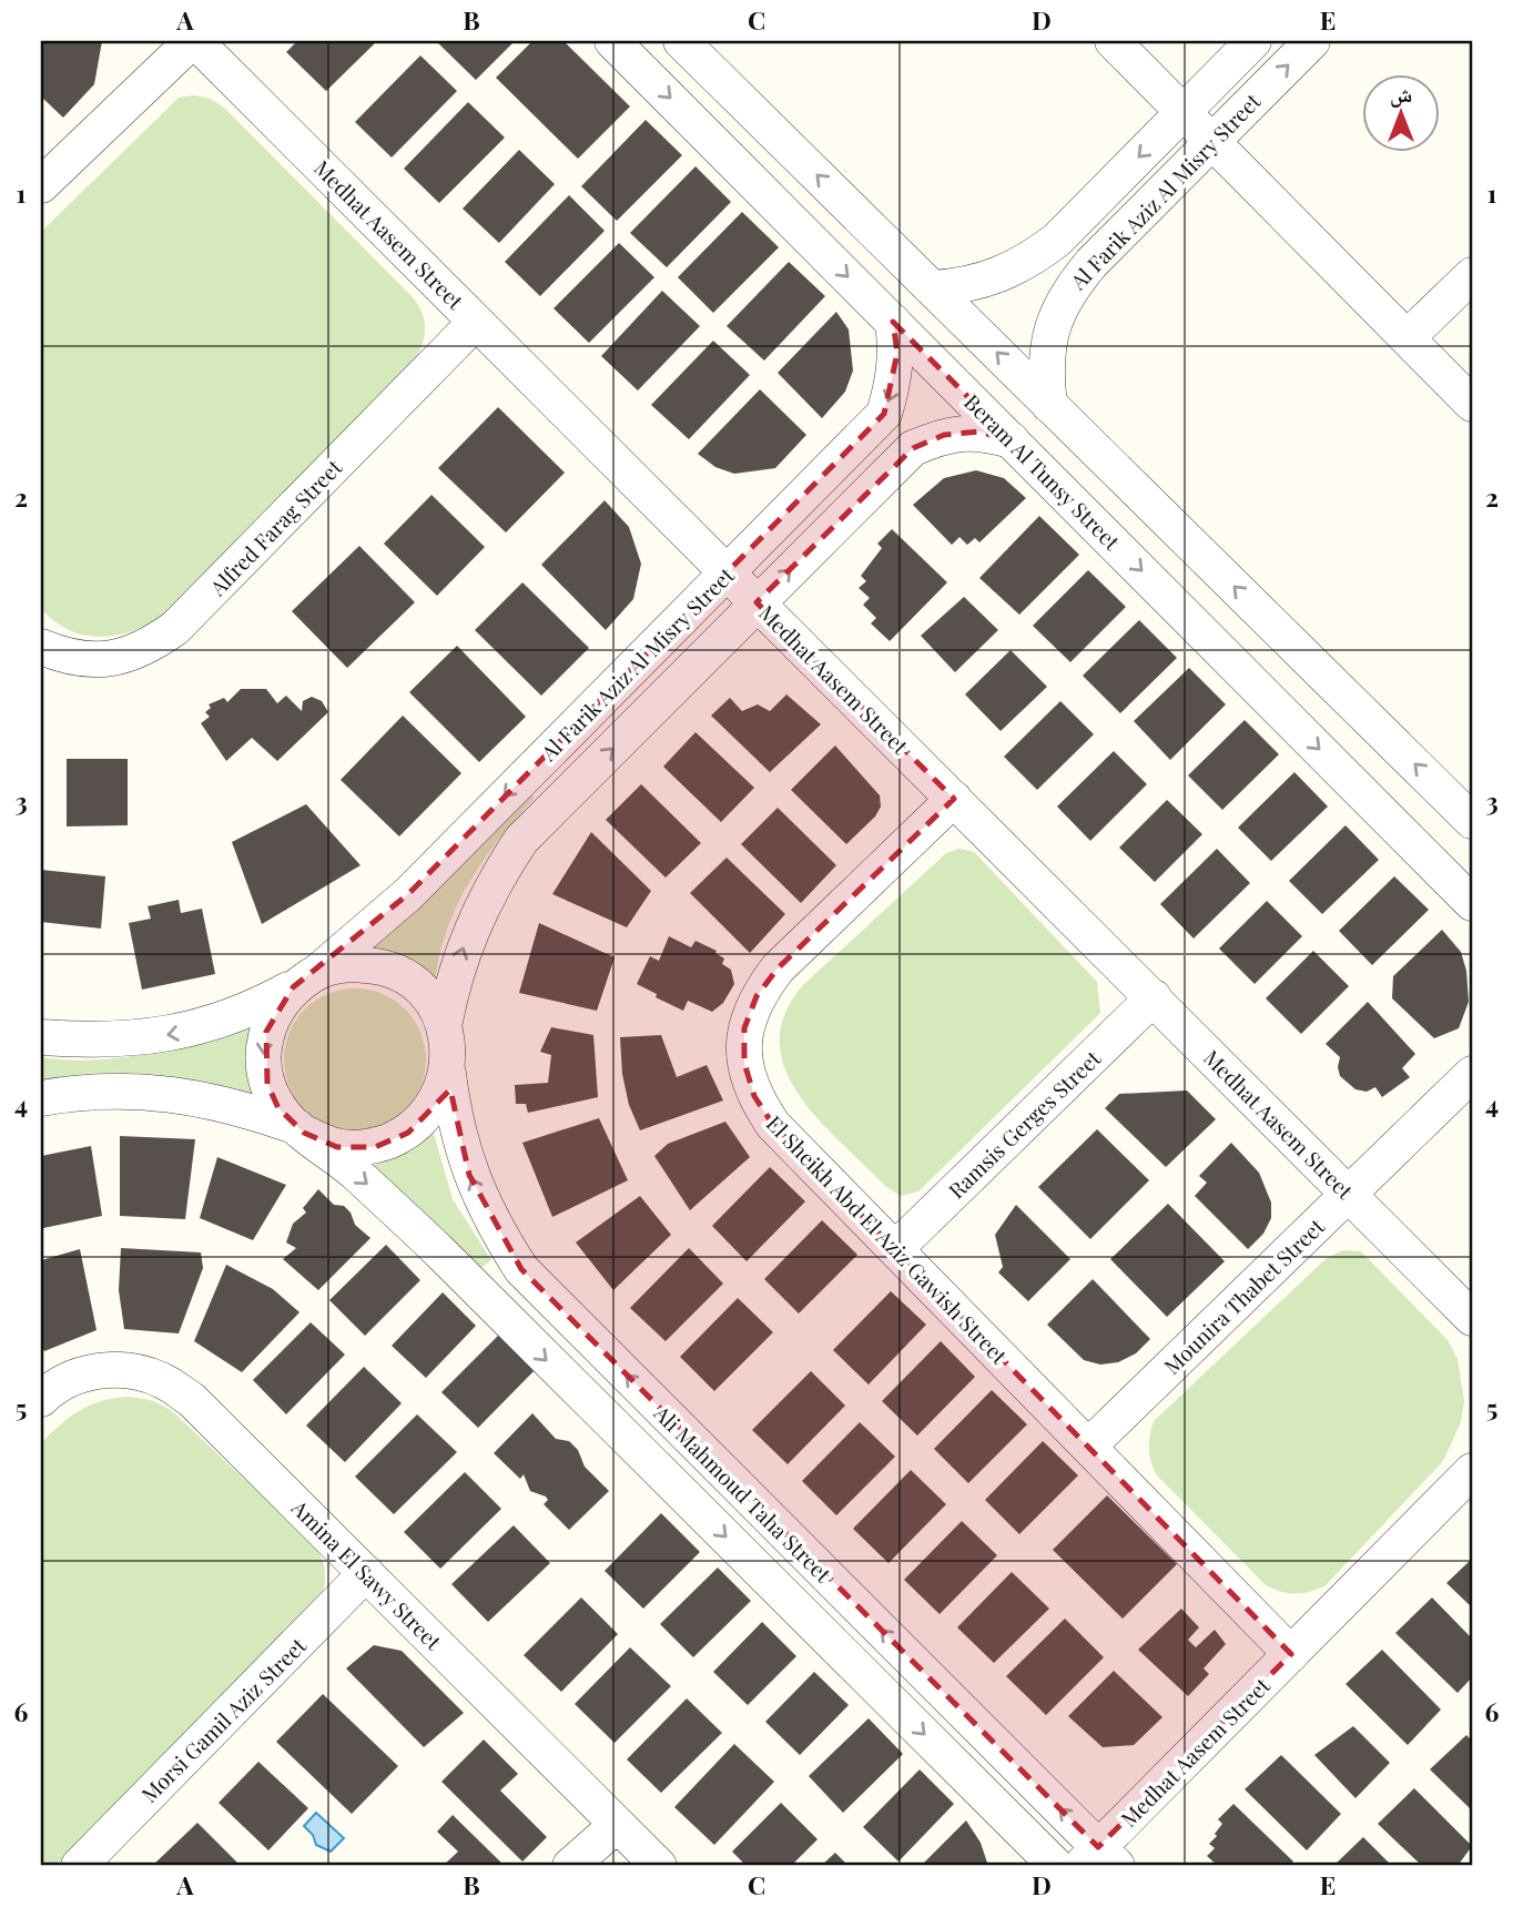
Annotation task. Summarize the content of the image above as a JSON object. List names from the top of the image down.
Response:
{
  "streets": {
    "street": [
      "Al Farik Aziz Al Misry Street",
      "Medhat Aasem Street",
      "Beram Al Tunsy Street",
      "Alfred Farag Street",
      "Ramsis Gerges Street",
      "El Sheikh Abd El Aziz Gawish Street",
      "Mounira Thabet Street",
      "Ali Mahmoud Taha Street",
      "Amina El Sawy Street",
      "Morsi Gamil Aziz Street"
    ]
  },
  "crossings": [
    ["Al Farik Aziz Al Misry Street", "Medhat Aasem Street"],
    ["Al Farik Aziz Al Misry Street", "Beram Al Tunsy Street"],
    ["Al Farik Aziz Al Misry Street", "Ali Mahmoud Taha Street"],
    ["Medhat Aasem Street", "Alfred Farag Street"],
    ["Medhat Aasem Street", "Ramsis Gerges Street"],
    ["Medhat Aasem Street", "El Sheikh Abd El Aziz Gawish Street"],
    ["Medhat Aasem Street", "Mounira Thabet Street"],
    ["Medhat Aasem Street", "Ali Mahmoud Taha Street"],
    ["Ramsis Gerges Street", "El Sheikh Abd El Aziz Gawish Street"],
    ["El Sheikh Abd El Aziz Gawish Street", "Mounira Thabet Street"],
    ["Amina El Sawy Street", "Morsi Gamil Aziz Street"]
  ],
  "north": "top",
  "grid": {
    "columns": [
      "A",
      "B",
      "C",
      "D",
      "E"
    ],
    "rows": [
      "1",
      "2",
      "3",
      "4",
      "5",
      "6"
    ]
  }
}
